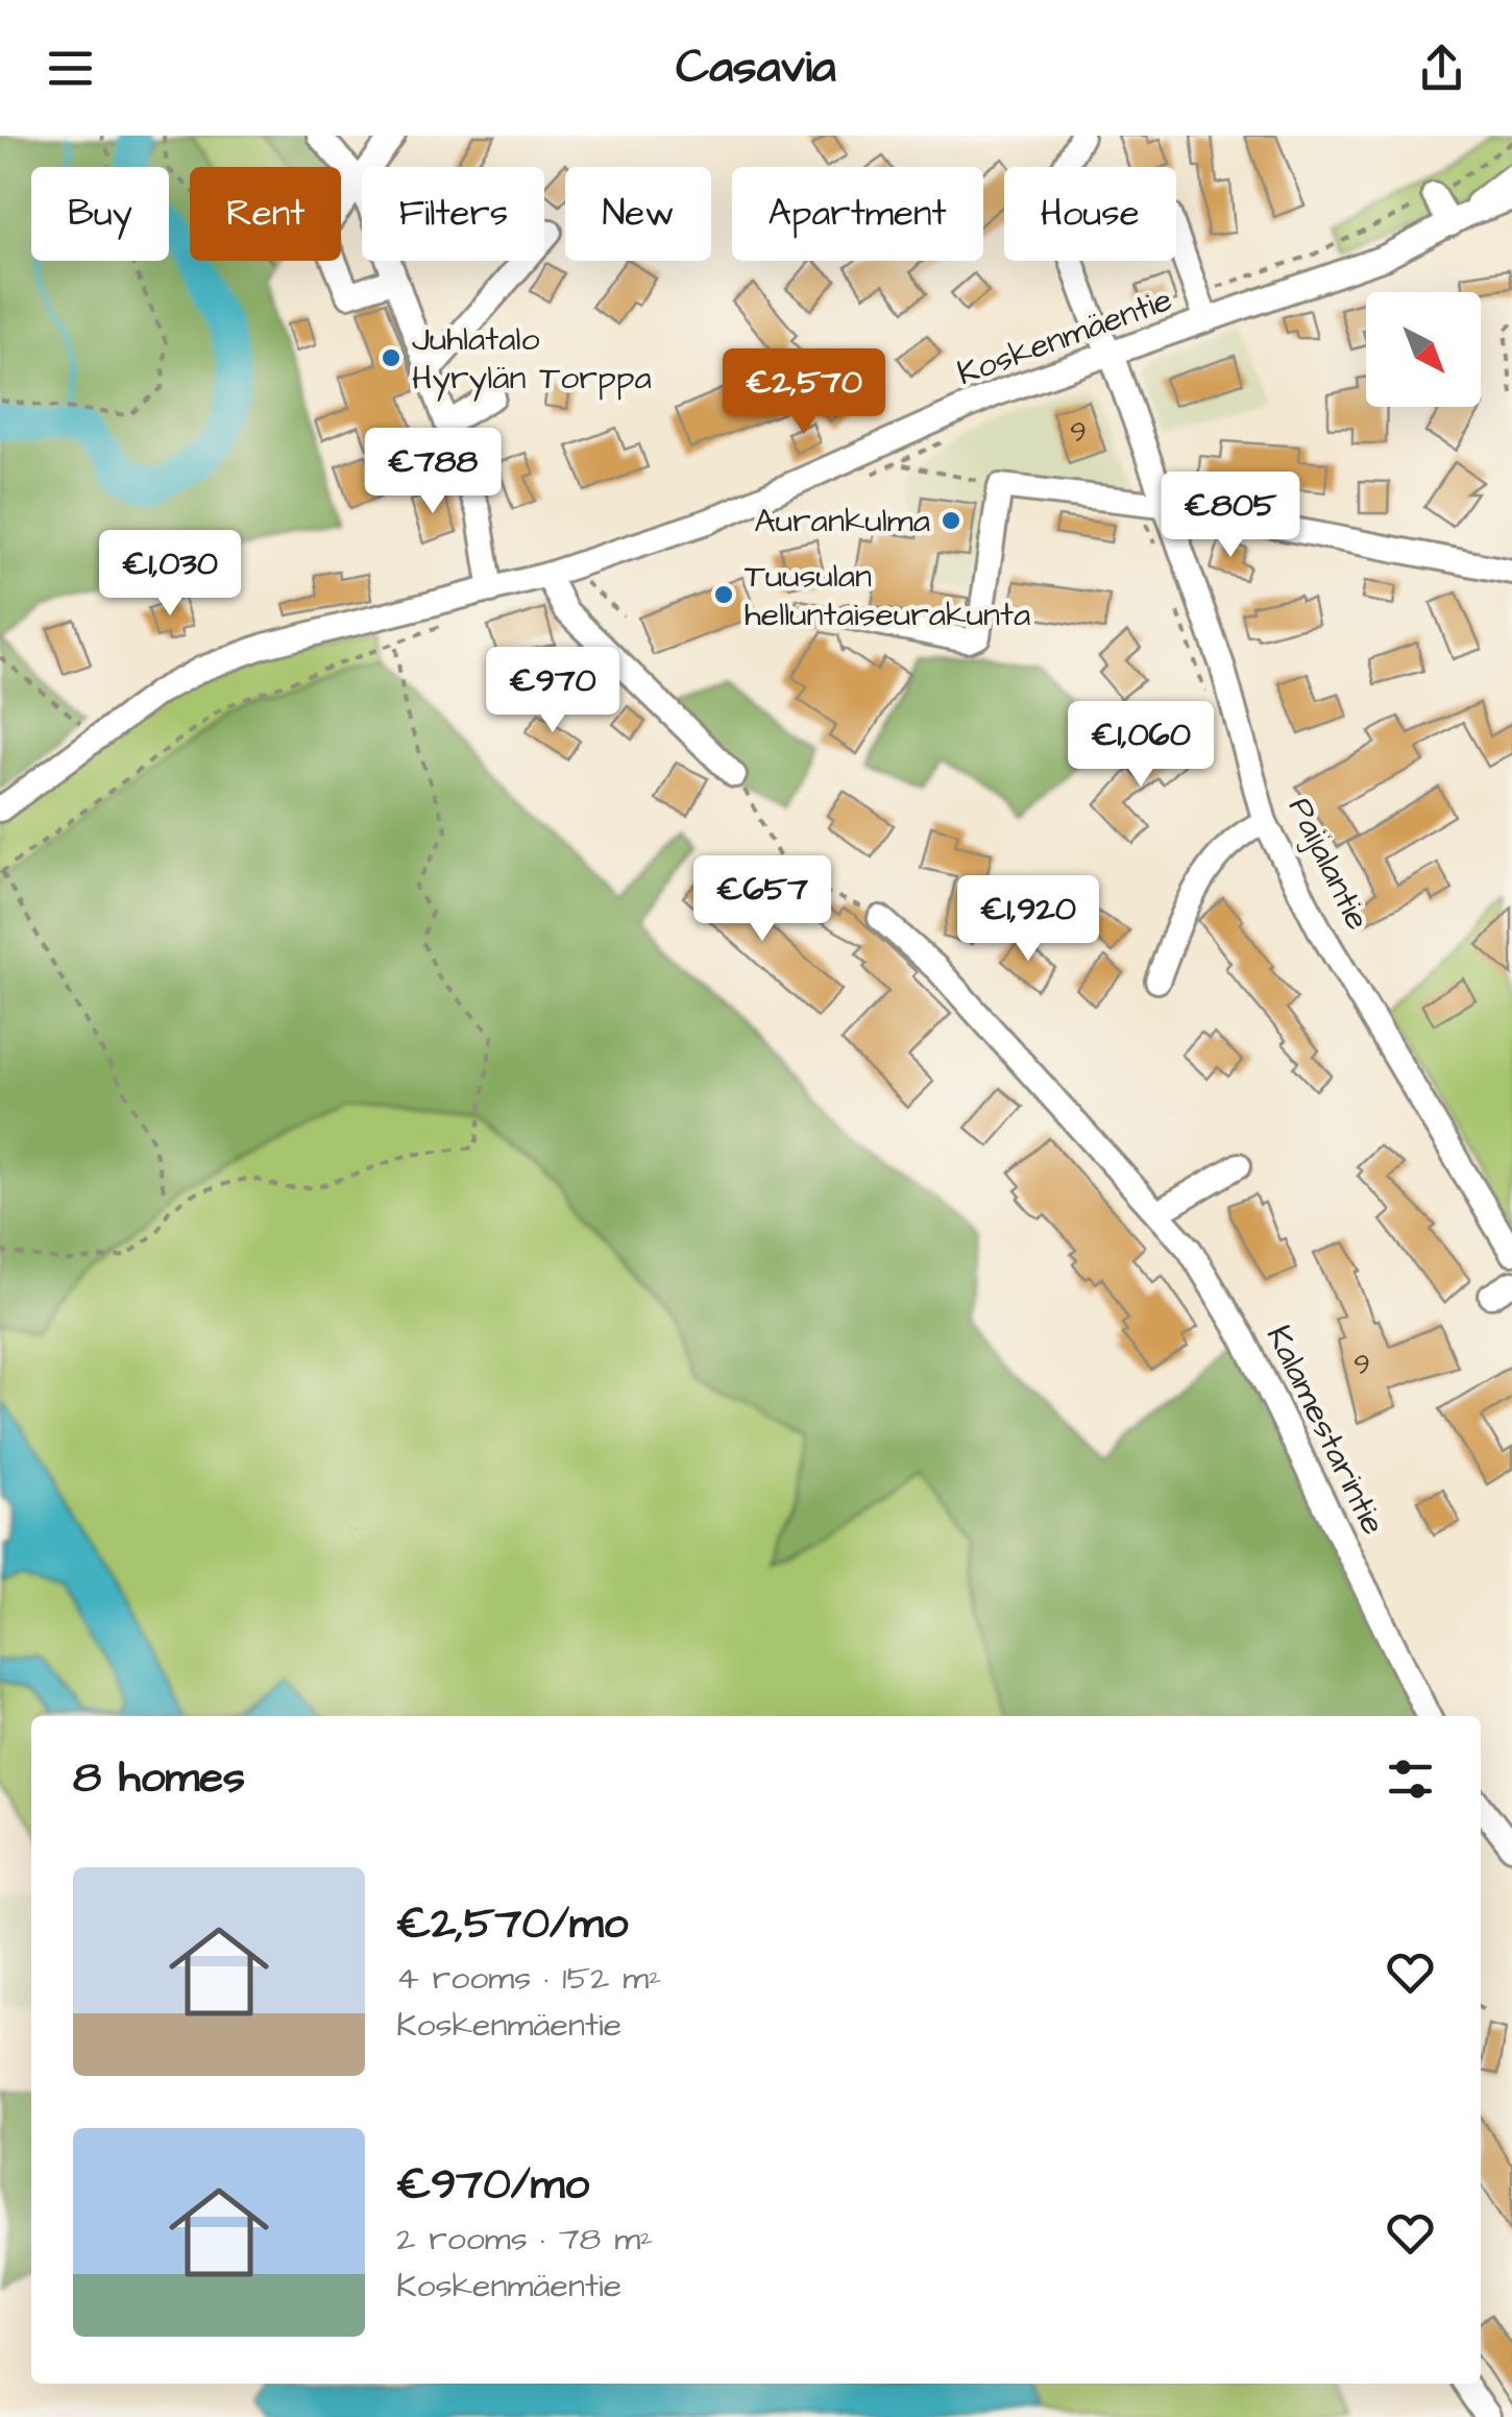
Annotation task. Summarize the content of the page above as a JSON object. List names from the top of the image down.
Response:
{
  "streets": {
    "street": ["Koskenmäentie", "Paijalantie", "Kalamestarintie"]
  },
  "crossings": [
    ["Koskenmäentie", "Paijalantie"]
  ],
  "places": ["Juhlatalo Hyrylän Torppa", "Aurankulma", "Tuusulan helluntaiseurakunta"],
  "house_numbers": ["9", "9"],
  "north": "bottom right",
  "page": {
    "header": "Casavia",
    "chip": [
      "Buy",
      "Rent",
      "Filters",
      "New",
      "Apartment",
      "House"
    ],
    "price": [
      "€2,570",
      "€788",
      "€805",
      "€1,030",
      "€970",
      "€1,060",
      "€657",
      "€1,920"
    ],
    "heading": "8 homes",
    "list": [
      {
        "name": "€2,570/mo",
        "note": "4 rooms · 152 m² · Koskenmäentie"
      },
      {
        "name": "€970/mo",
        "note": "2 rooms · 78 m² · Koskenmäentie"
      }
    ]
  }
}
